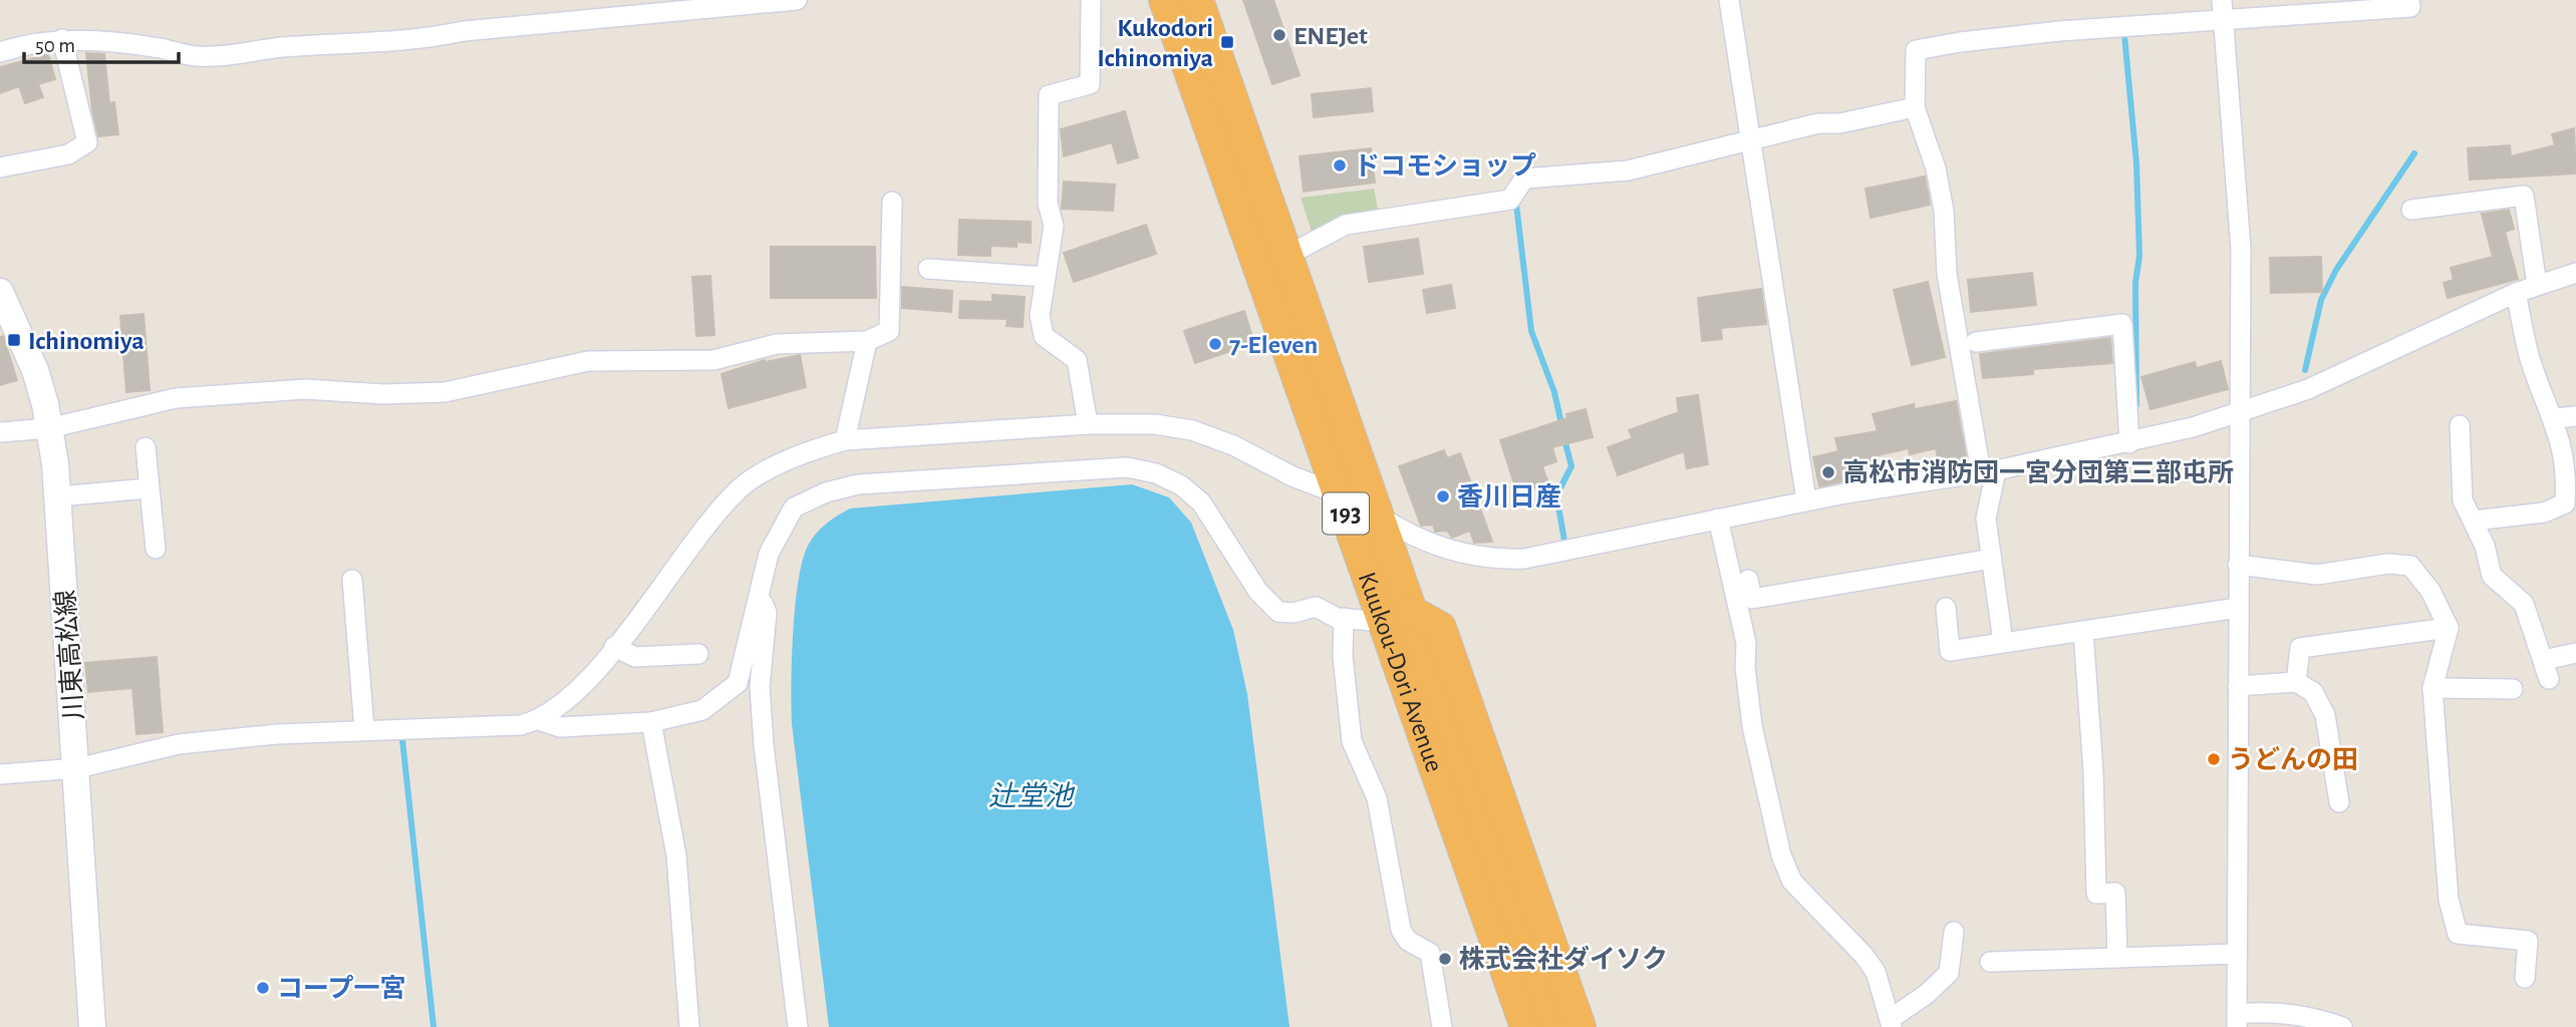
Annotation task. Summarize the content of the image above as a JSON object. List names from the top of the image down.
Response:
{
  "streets": {
    "highway": ["193", "Kuukou-Dori Avenue"],
    "main road": ["川東高松線"]
  },
  "water": ["辻堂池"],
  "places": {
    "other": [
      "ENEJet",
      "ドコモショップ",
      "7-Eleven",
      "高松市消防団一宮分団第三部屯所",
      "香川日産",
      "うどんの田",
      "株式会社ダイソク",
      "コープ一宮"
    ],
    "transit": ["Kukodori Ichinomiya", "Ichinomiya"]
  },
  "scale_bar": "50 m"
}
